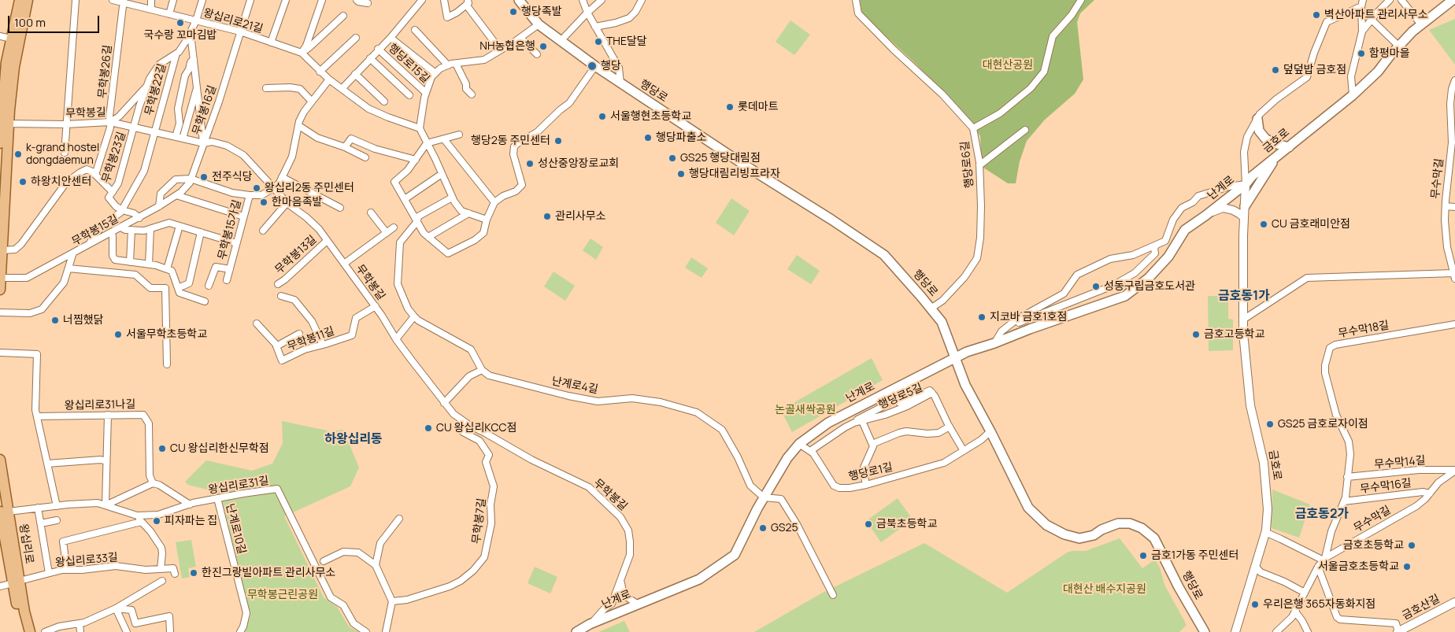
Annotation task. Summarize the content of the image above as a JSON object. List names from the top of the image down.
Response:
{
  "streets": {
    "main road": [
      "행당로",
      "금호로",
      "난계로",
      "왕십리로"
    ],
    "street": [
      "왕십리로21길",
      "행당로15길",
      "무학봉26길",
      "무학봉22길",
      "무학봉16길",
      "무학봉길",
      "무학봉23길",
      "행당로6길",
      "무수막길",
      "무학봉15가길",
      "무학봉15길",
      "무학봉13길",
      "무수막18길",
      "무학봉11길",
      "난계로4길",
      "행당로5길",
      "왕십리로31나길",
      "무수막14길",
      "행당로1길",
      "왕십리로31길",
      "무수막16길",
      "무학봉7길",
      "난계로10길",
      "왕십리로33길",
      "금호산길"
    ]
  },
  "crossings": [
    ["왕십리로21길", "행당로15길"],
    ["왕십리로21길", "무학봉26길"],
    ["왕십리로21길", "무학봉16길"],
    ["무학봉26길", "무학봉길"],
    ["무학봉22길", "무학봉길"],
    ["무학봉22길", "무학봉23길"],
    ["행당로", "행당로6길"],
    ["행당로", "난계로"],
    ["행당로", "행당로1길"],
    ["무학봉16길", "무학봉길"],
    ["무학봉16길", "무학봉15길"],
    ["무학봉길", "무학봉23길"],
    ["무학봉길", "난계로"],
    ["무학봉길", "무학봉15가길"],
    ["무학봉길", "무학봉15길"],
    ["무학봉길", "무학봉13길"],
    ["무학봉길", "무학봉11길"],
    ["무학봉길", "무학봉7길"],
    ["금호로", "난계로"],
    ["무수막길", "무수막18길"],
    ["무수막길", "무수막14길"],
    ["무수막길", "무수막16길"],
    ["난계로", "난계로4길"],
    ["난계로", "행당로1길"],
    ["무학봉15가길", "무학봉15길"],
    ["무수막18길", "무수막14길"],
    ["무수막18길", "무수막16길"],
    ["행당로5길", "행당로1길"],
    ["왕십리로31길", "난계로10길"],
    ["왕십리로31길", "왕십리로"],
    ["왕십리로", "왕십리로33길"]
  ],
  "districts": ["금호동1가", "하왕십리동", "금호동2가"],
  "parks": [
    "대현산공원",
    "논골새싹공원",
    "대현산 배수지공원",
    "무학봉근린공원"
  ],
  "places": [
    "행당족발",
    "벽산아파트 관리사무소",
    "국수랑 꼬마김밥",
    "THE달달",
    "NH농협은행",
    "함평마을",
    "행당",
    "덮덮밥 금호점",
    "롯데마트",
    "서울행현초등학교",
    "행당파출소",
    "행당2동 주민센터",
    "k-grand hostel dongdaemun",
    "GS25 행당대림점",
    "성산중앙장로교회",
    "행당대림리빙프라자",
    "전주식당",
    "하왕치안센터",
    "왕십리2동 주민센터",
    "한마음족발",
    "관리사무소",
    "CU 금호래미안점",
    "성동구립금호도서관",
    "지코바 금호1호점",
    "너찜했닭",
    "서울무학초등학교",
    "금호고등학교",
    "GS25 금호로자이점",
    "CU 왕십리KCC점",
    "CU 왕십리한신무학점",
    "피자파는 집",
    "금북초등학교",
    "GS25",
    "금호초등학교",
    "금호1가동 주민센터",
    "서울금호초등학교",
    "한진그랑빌아파트 관리사무소",
    "우리은행 365자동화지점"
  ],
  "scale_bar": "100 m"
}
